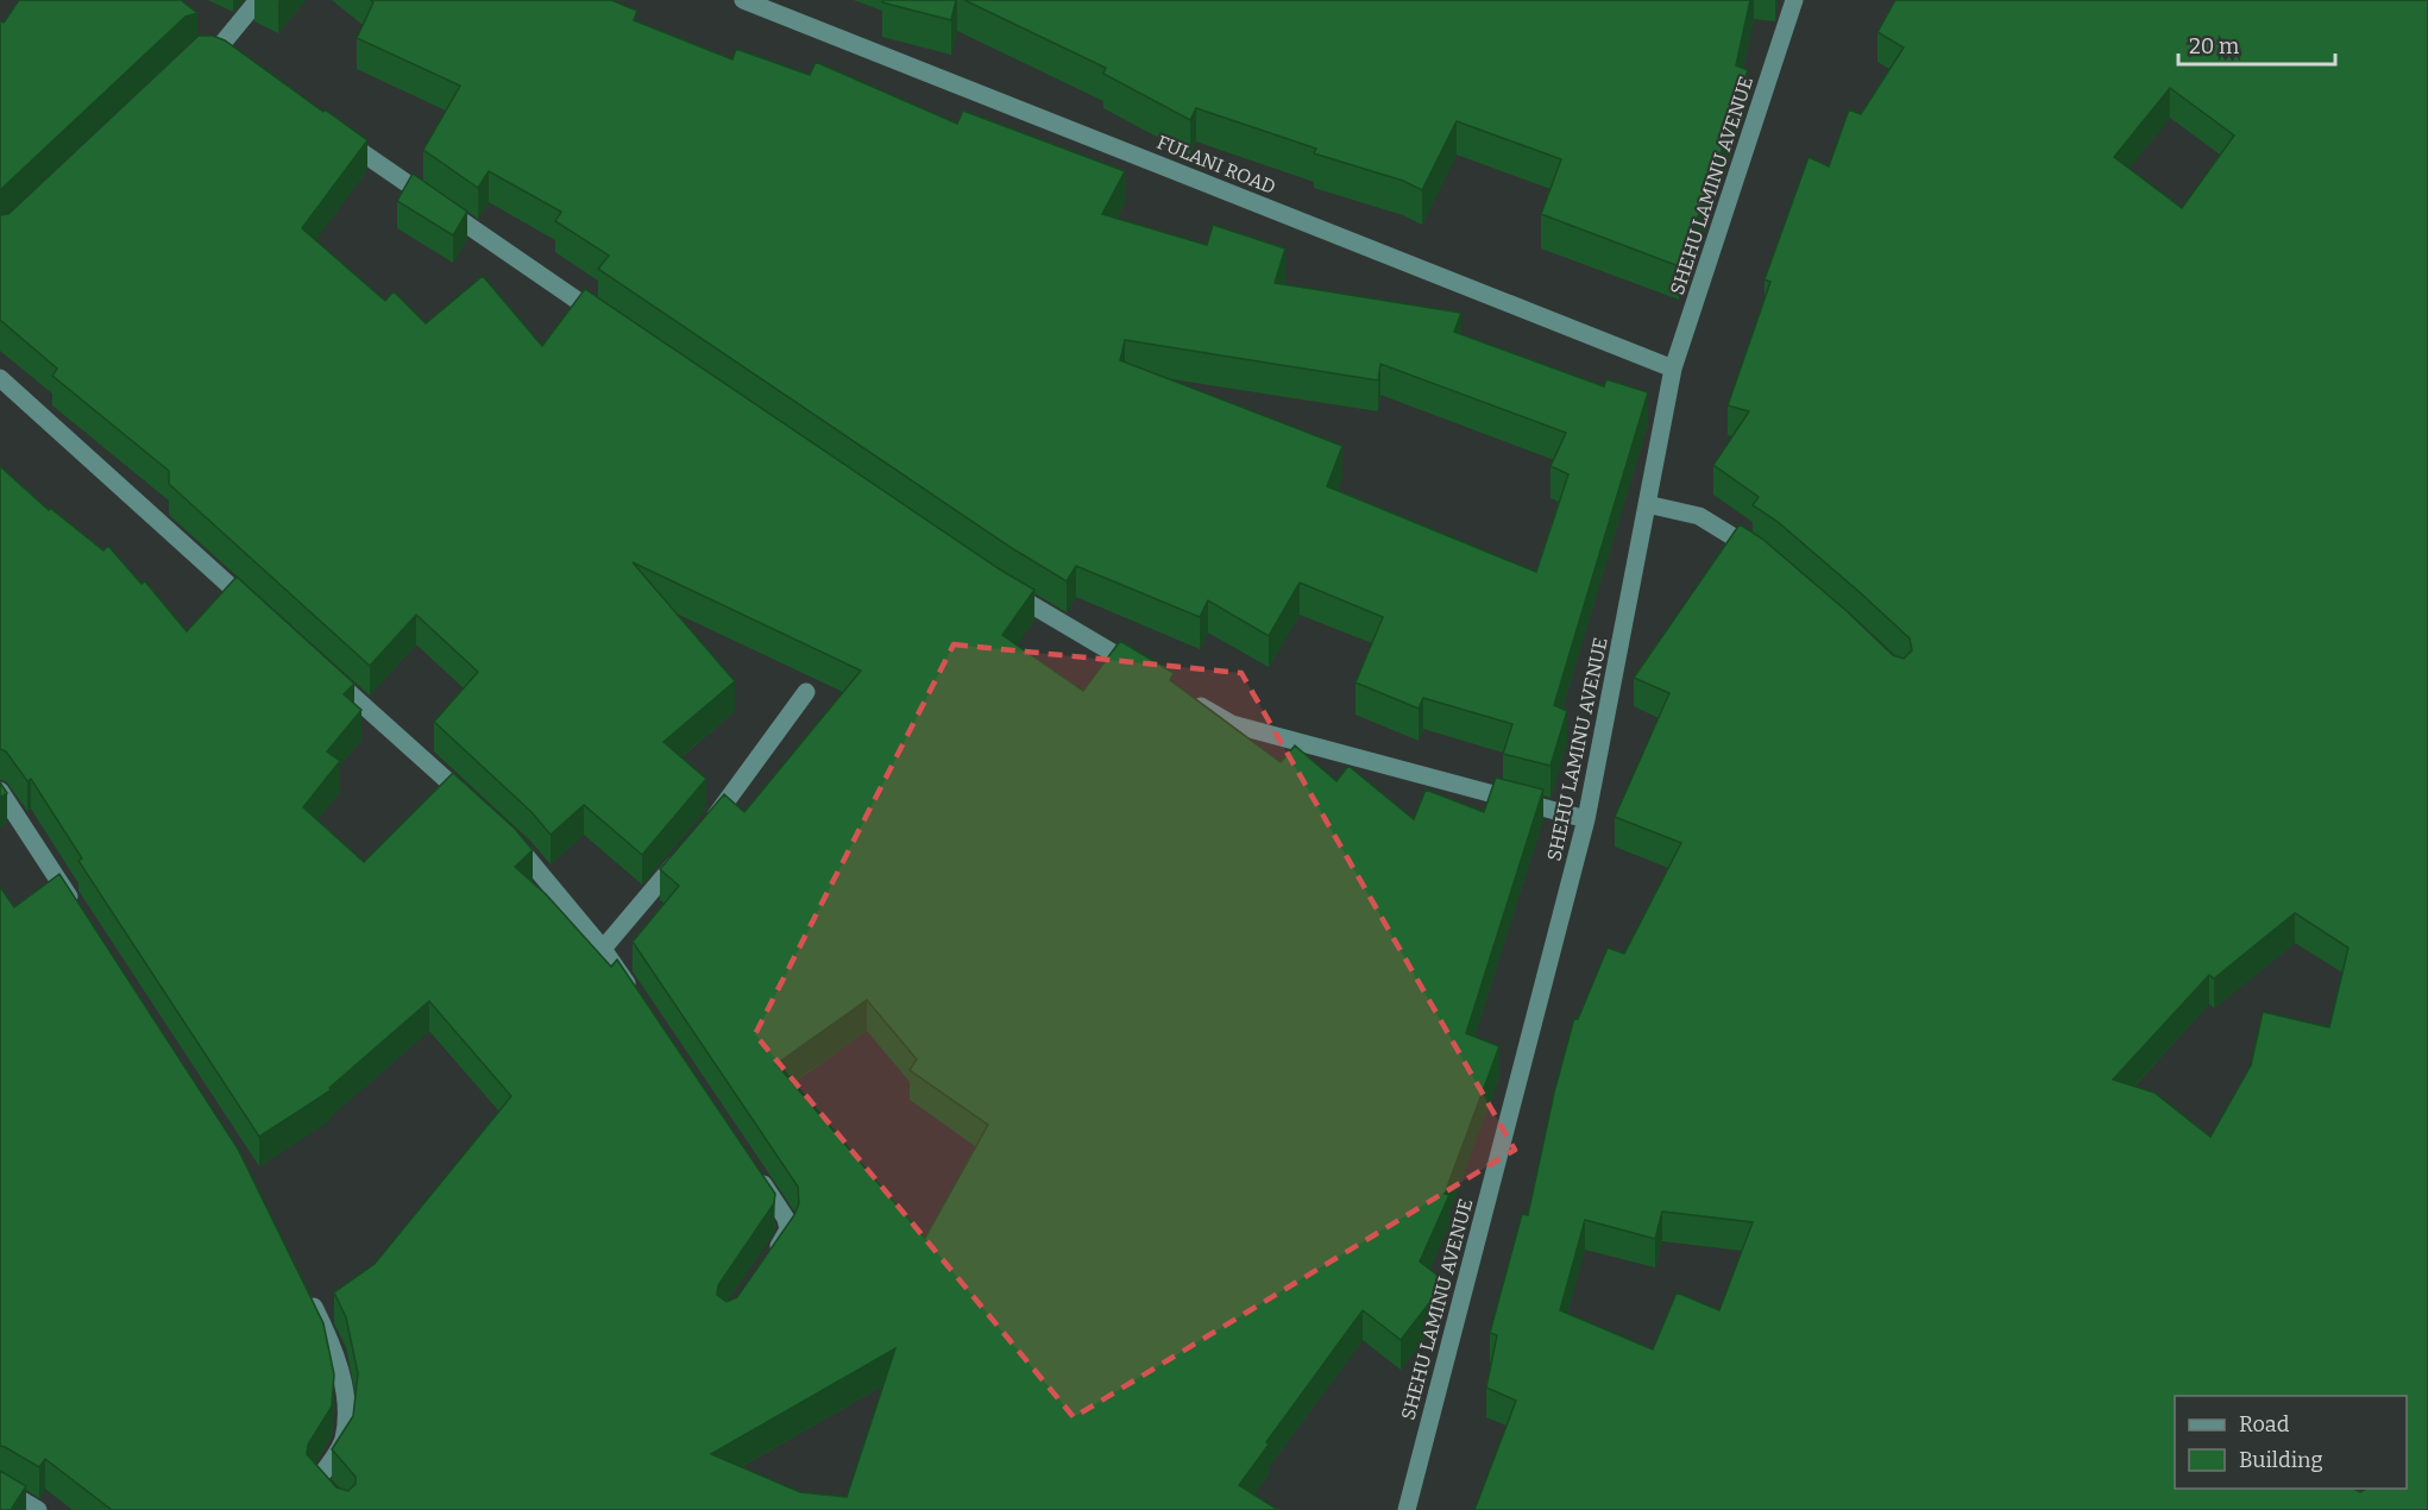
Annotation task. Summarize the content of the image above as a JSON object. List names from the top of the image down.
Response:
{
  "streets": {
    "street": ["FULANI ROAD", "SHEHU LAMINU AVENUE"]
  },
  "crossings": [
    ["FULANI ROAD", "SHEHU LAMINU AVENUE"]
  ],
  "legend": ["Road", "Building"],
  "scale_bar": "20 m"
}
